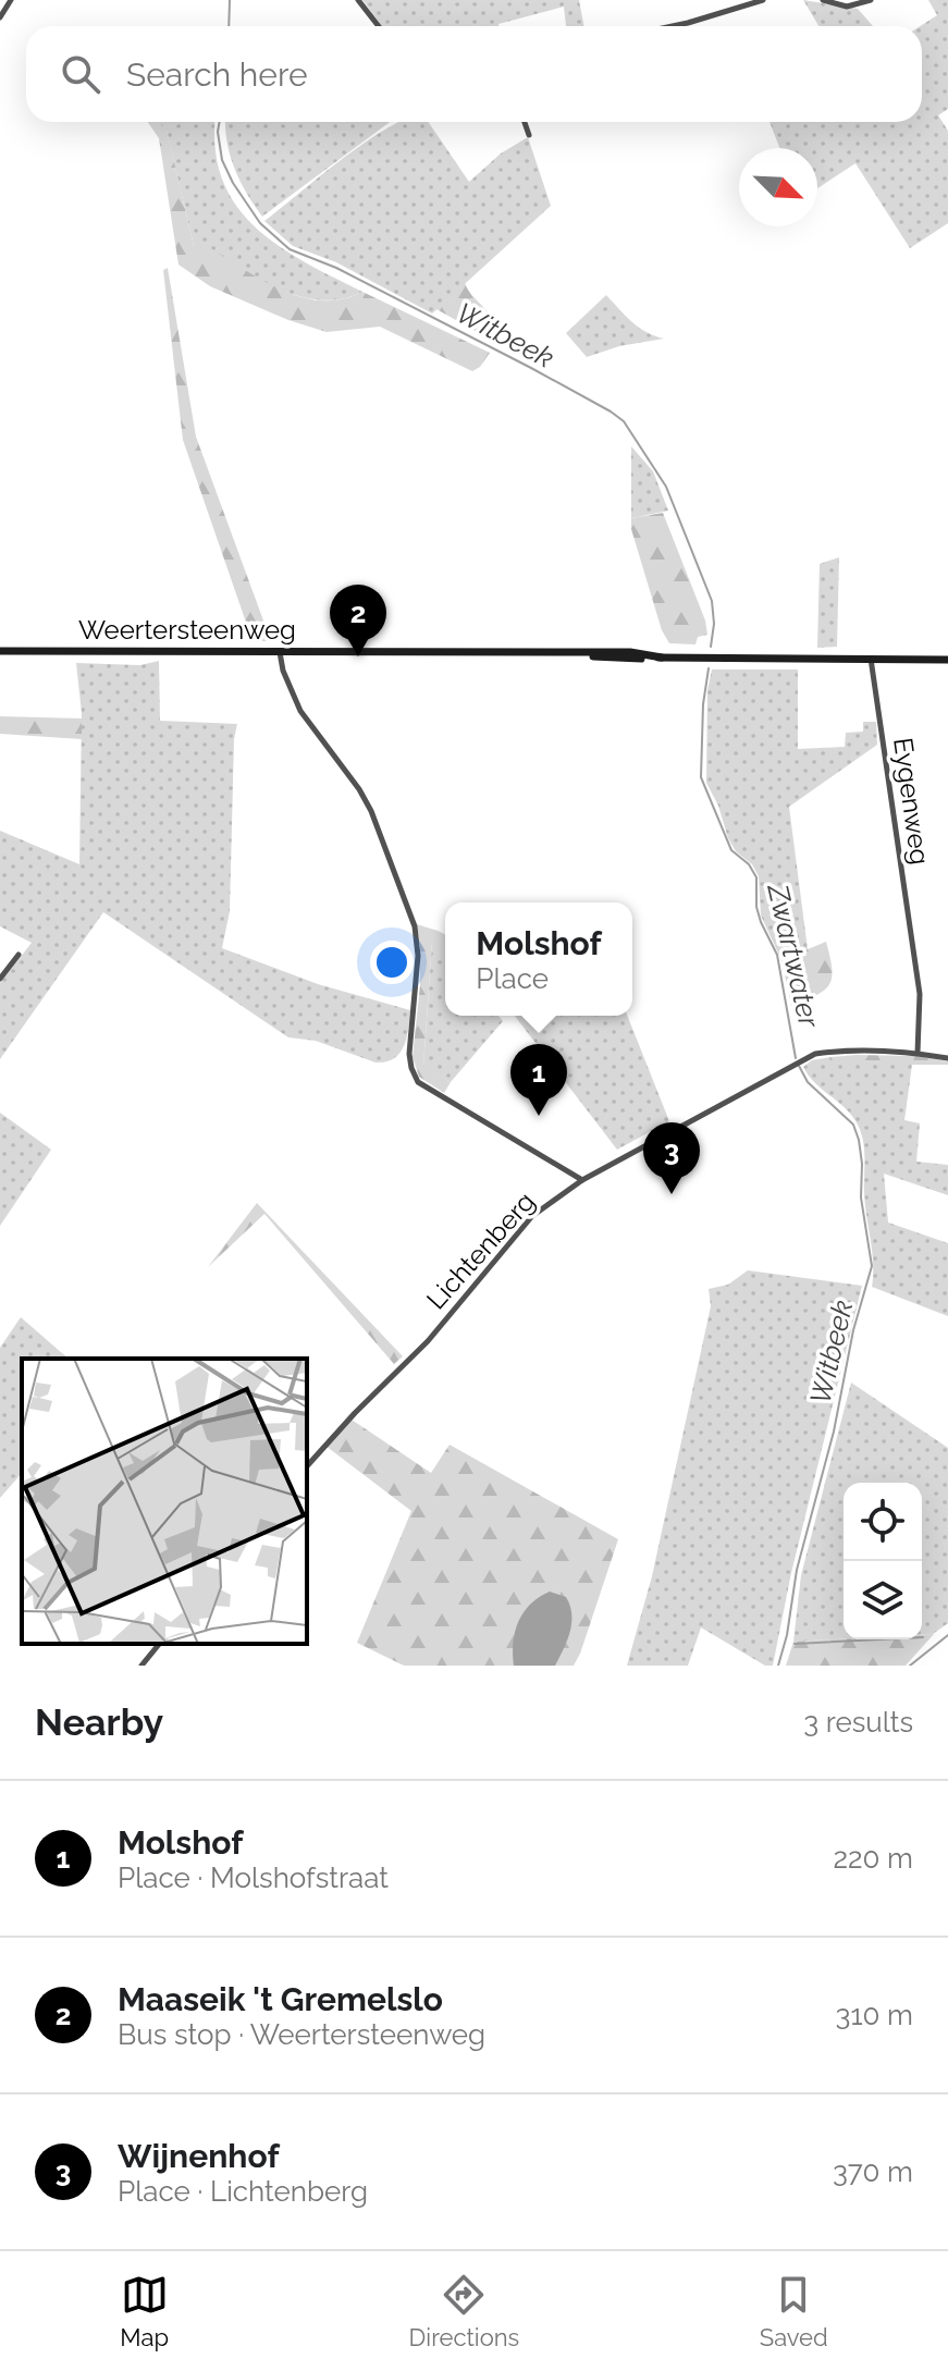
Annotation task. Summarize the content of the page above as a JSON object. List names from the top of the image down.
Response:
{
  "streets": {
    "main road": ["Weertersteenweg"],
    "street": ["Eygenweg", "Lichtenberg"]
  },
  "crossings": [
    ["Weertersteenweg", "Eygenweg"],
    ["Eygenweg", "Lichtenberg"]
  ],
  "water": ["Witbeek", "Zwartwater"],
  "north": "bottom right",
  "page": {
    "search": "Search here",
    "pins": ["2", "1", "3"],
    "popup": ["Molshof", "Place"],
    "heading": ["Nearby", "3 results"],
    "list": [
      {
        "mark": "1",
        "name": "Molshof",
        "note": "Place · Molshofstraat",
        "value": "220 m"
      },
      {
        "mark": "2",
        "name": "Maaseik 't Gremelslo",
        "note": "Bus stop · Weertersteenweg",
        "value": "310 m"
      },
      {
        "mark": "3",
        "name": "Wijnenhof",
        "note": "Place · Lichtenberg",
        "value": "370 m"
      }
    ],
    "nav": ["Map", "Directions", "Saved"]
  }
}
